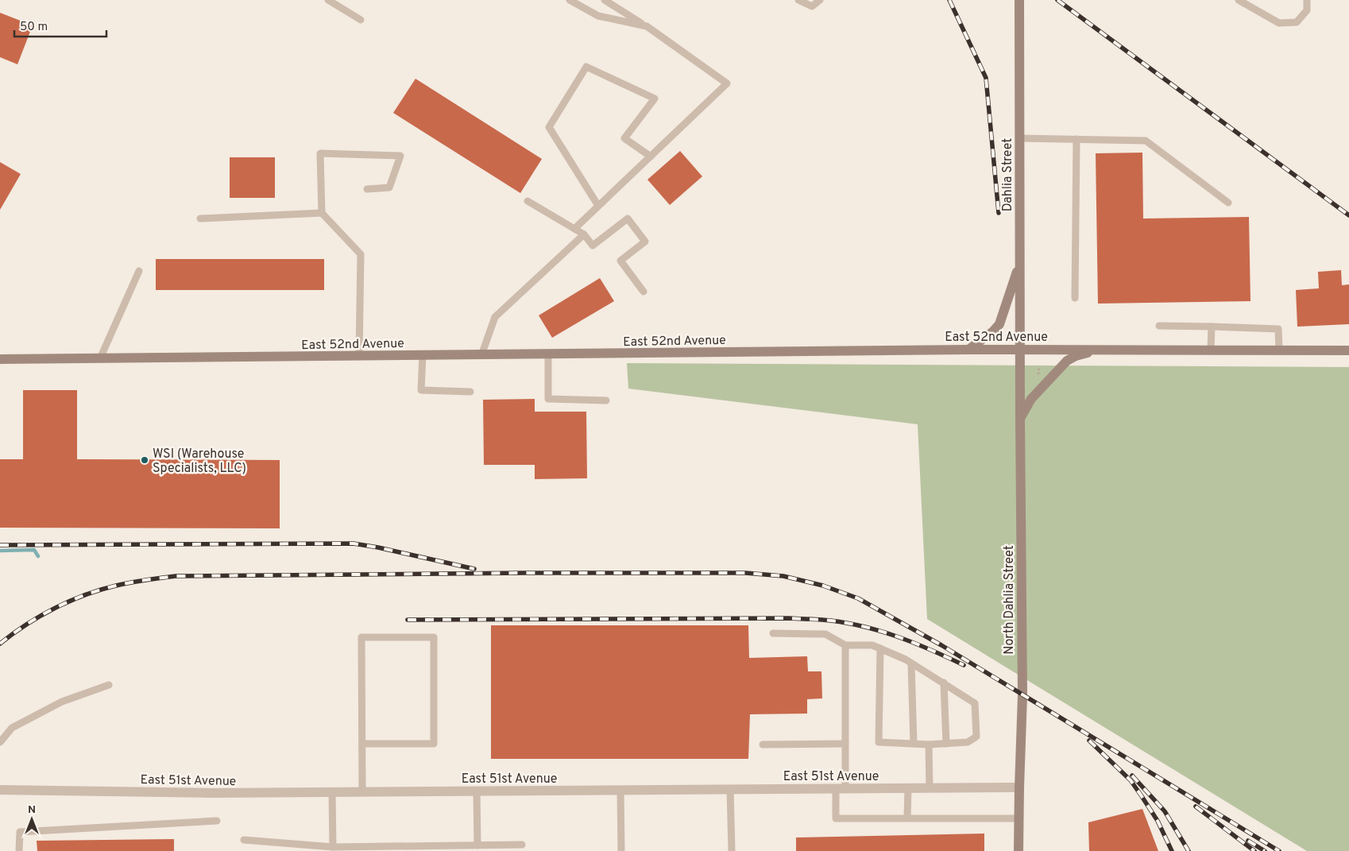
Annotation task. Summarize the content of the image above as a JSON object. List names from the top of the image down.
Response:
{
  "streets": {
    "street": [
      "Dahlia Street",
      "East 52nd Avenue",
      "North Dahlia Street",
      "East 51st Avenue"
    ]
  },
  "crossings": [
    ["Dahlia Street", "East 52nd Avenue"],
    ["Dahlia Street", "North Dahlia Street"],
    ["East 52nd Avenue", "North Dahlia Street"],
    ["North Dahlia Street", "East 51st Avenue"]
  ],
  "places": ["WSI (Warehouse Specialists, LLC)"],
  "scale_bar": "50 m",
  "north": "top"
}
